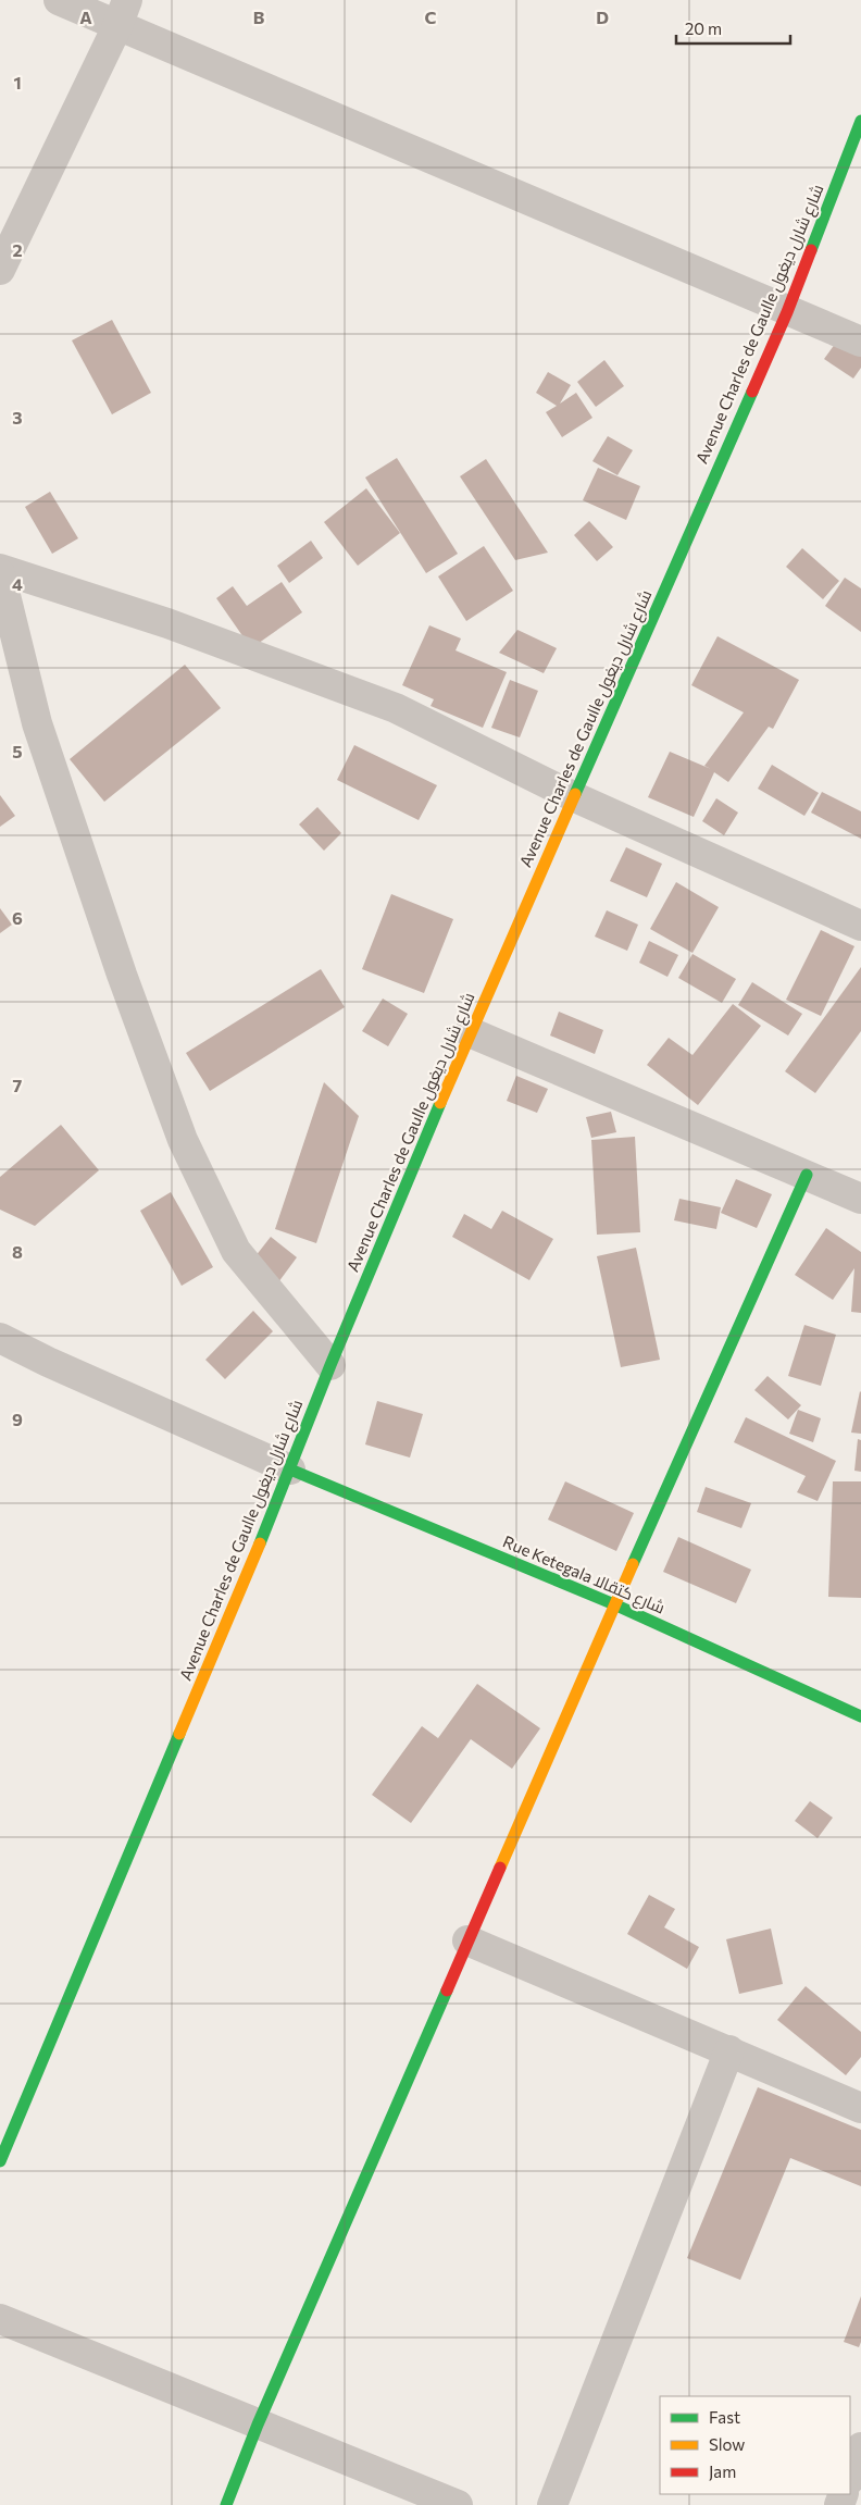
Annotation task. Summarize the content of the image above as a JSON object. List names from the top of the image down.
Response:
{
  "streets": {
    "street": ["Avenue Charles de Gaulle شارع شارل ديغول", "Rue Ketegala شارع كتقالا"]
  },
  "crossings": [
    ["Avenue Charles de Gaulle شارع شارل ديغول", "Rue Ketegala شارع كتقالا"]
  ],
  "legend": ["Fast", "Slow", "Jam"],
  "scale_bar": "20 m",
  "grid": {
    "columns": [
      "A",
      "B",
      "C",
      "D"
    ],
    "rows": [
      "1",
      "2",
      "3",
      "4",
      "5",
      "6",
      "7",
      "8",
      "9"
    ]
  }
}
